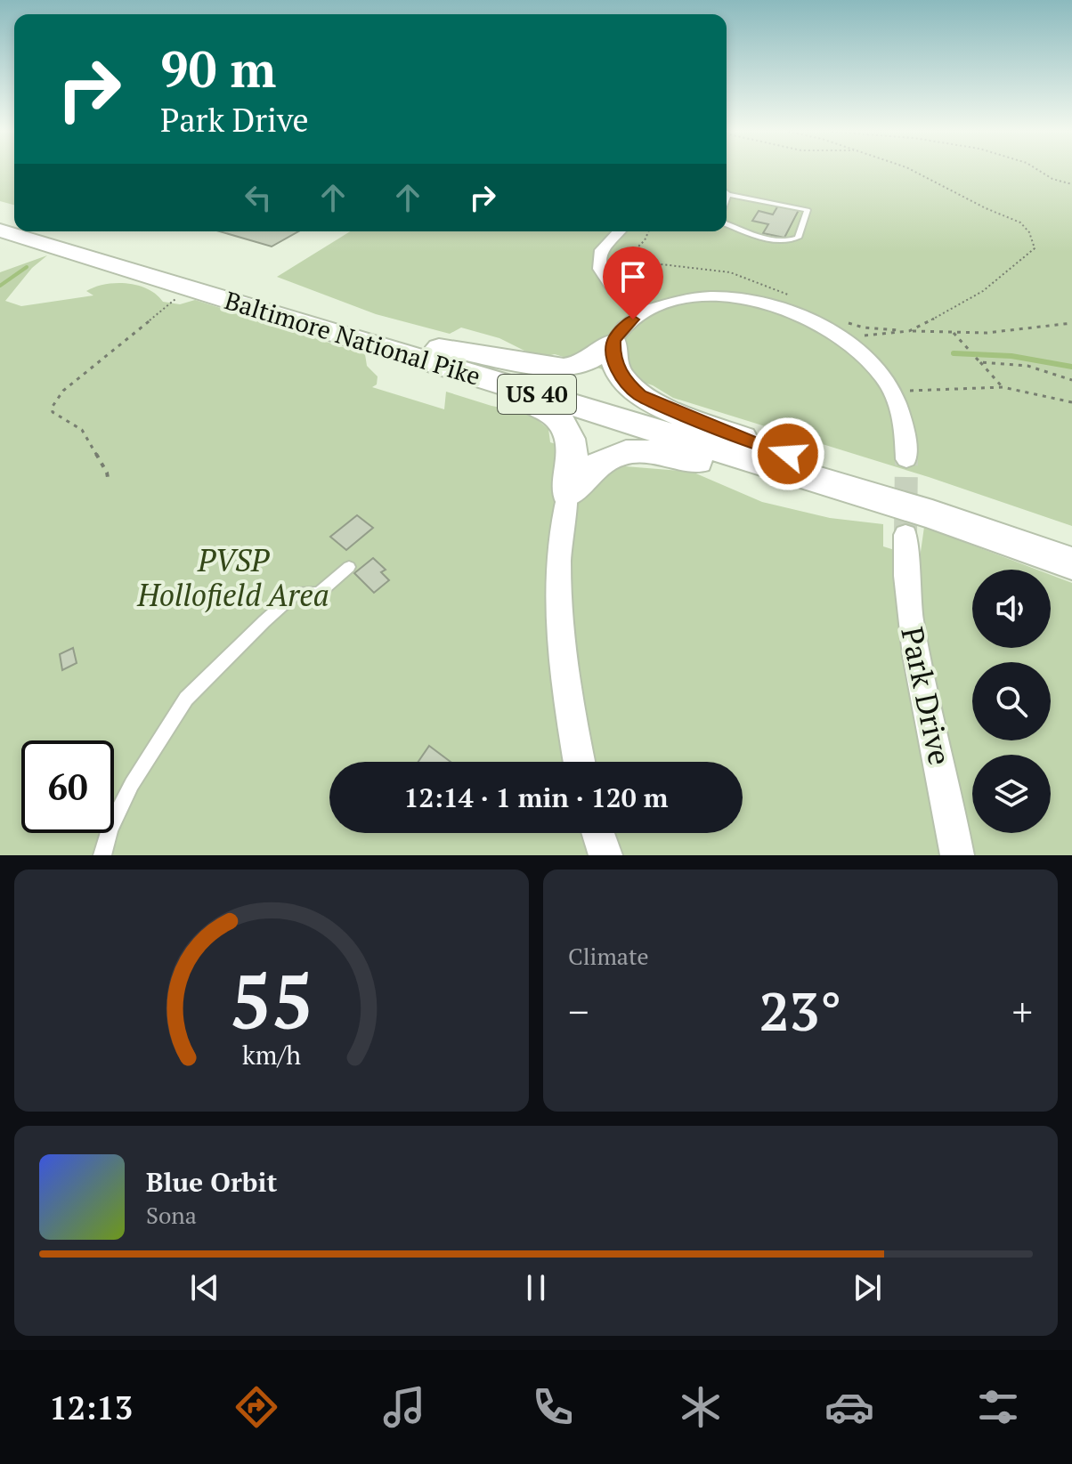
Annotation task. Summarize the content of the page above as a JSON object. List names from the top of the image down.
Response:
{
  "streets": {
    "main road": ["Baltimore National Pike", "US 40"],
    "street": ["Park Drive"]
  },
  "parks": ["PVSP Hollofield Area"],
  "page": {
    "turn": ["90 m", "Park Drive"],
    "limit": "60",
    "trip": "12:14 · 1 min · 120 m",
    "tile": "Climate",
    "heat": ["−", "23°", "+"],
    "song": ["Blue Orbit", "Sona"],
    "tabs": "12:13",
    "gauge": ["55", "km/h"]
  }
}
